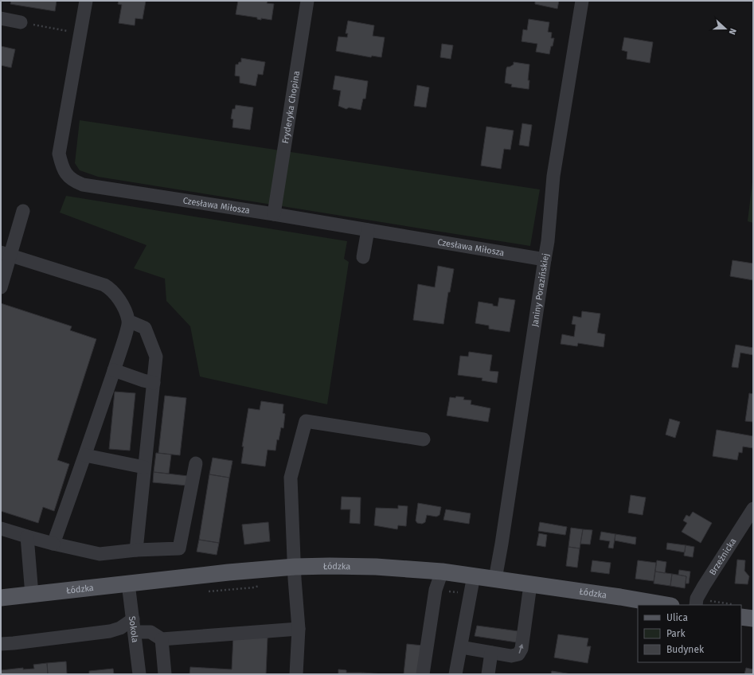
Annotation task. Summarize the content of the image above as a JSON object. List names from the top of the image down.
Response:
{
  "streets": {
    "main road": ["Łódzka"],
    "street": [
      "Fryderyka Chopina",
      "Czesława Miłosza",
      "Janiny Porazińskiej",
      "Brzeźnicka",
      "Sokola"
    ]
  },
  "crossings": [
    ["Fryderyka Chopina", "Czesława Miłosza"],
    ["Czesława Miłosza", "Janiny Porazińskiej"],
    ["Janiny Porazińskiej", "Łódzka"],
    ["Łódzka", "Sokola"]
  ],
  "legend": ["Ulica", "Park", "Budynek"],
  "north": "right"
}
